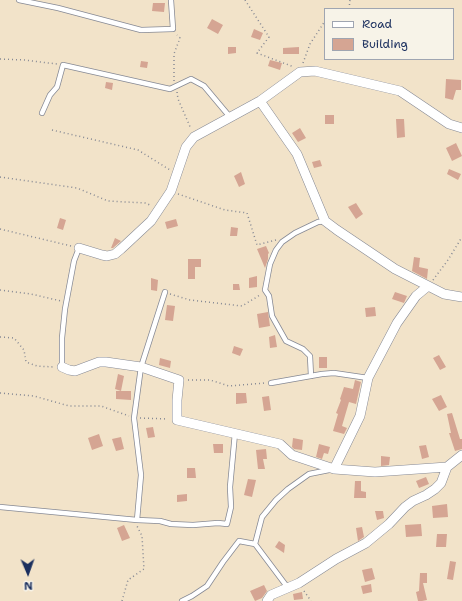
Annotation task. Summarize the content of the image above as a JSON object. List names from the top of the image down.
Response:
{
  "legend": ["Road", "Building"],
  "north": "bottom"
}
